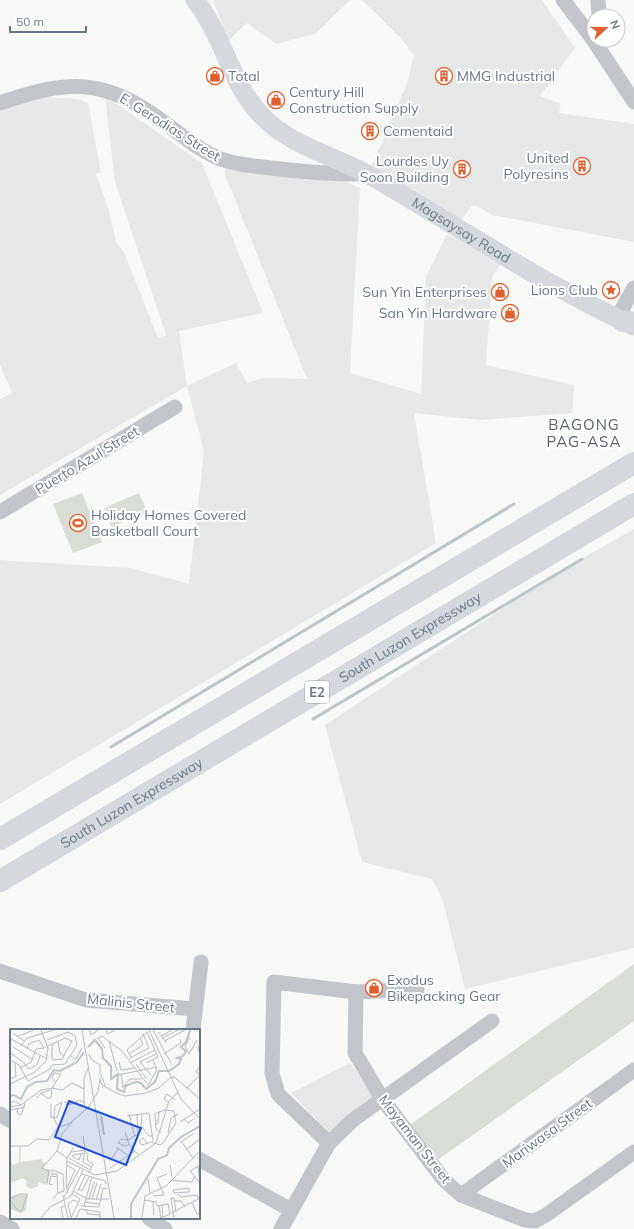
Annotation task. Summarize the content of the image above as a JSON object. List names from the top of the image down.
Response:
{
  "streets": {
    "highway": ["South Luzon Expressway", "E2"],
    "main road": ["Magsaysay Road"],
    "street": [
      "E. Gerodias Street",
      "Puerto Azul Street",
      "Malinis Street",
      "Mariwasa Street",
      "Mayaman Street"
    ]
  },
  "crossings": [
    ["E. Gerodias Street", "Magsaysay Road"],
    ["Mariwasa Street", "Mayaman Street"]
  ],
  "districts": ["BAGONG PAG-ASA"],
  "places": {
    "shop": [
      "Total",
      "Century Hill Construction Supply",
      "Sun Yin Enterprises",
      "San Yin Hardware",
      "Exodus Bikepacking Gear"
    ],
    "building": [
      "MMG Industrial",
      "Cementaid",
      "United Polyresins",
      "Lourdes Uy Soon Building"
    ],
    "place": ["Lions Club"],
    "sports": ["Holiday Homes Covered Basketball Court"]
  },
  "scale_bar": "50 m",
  "north": "right"
}
